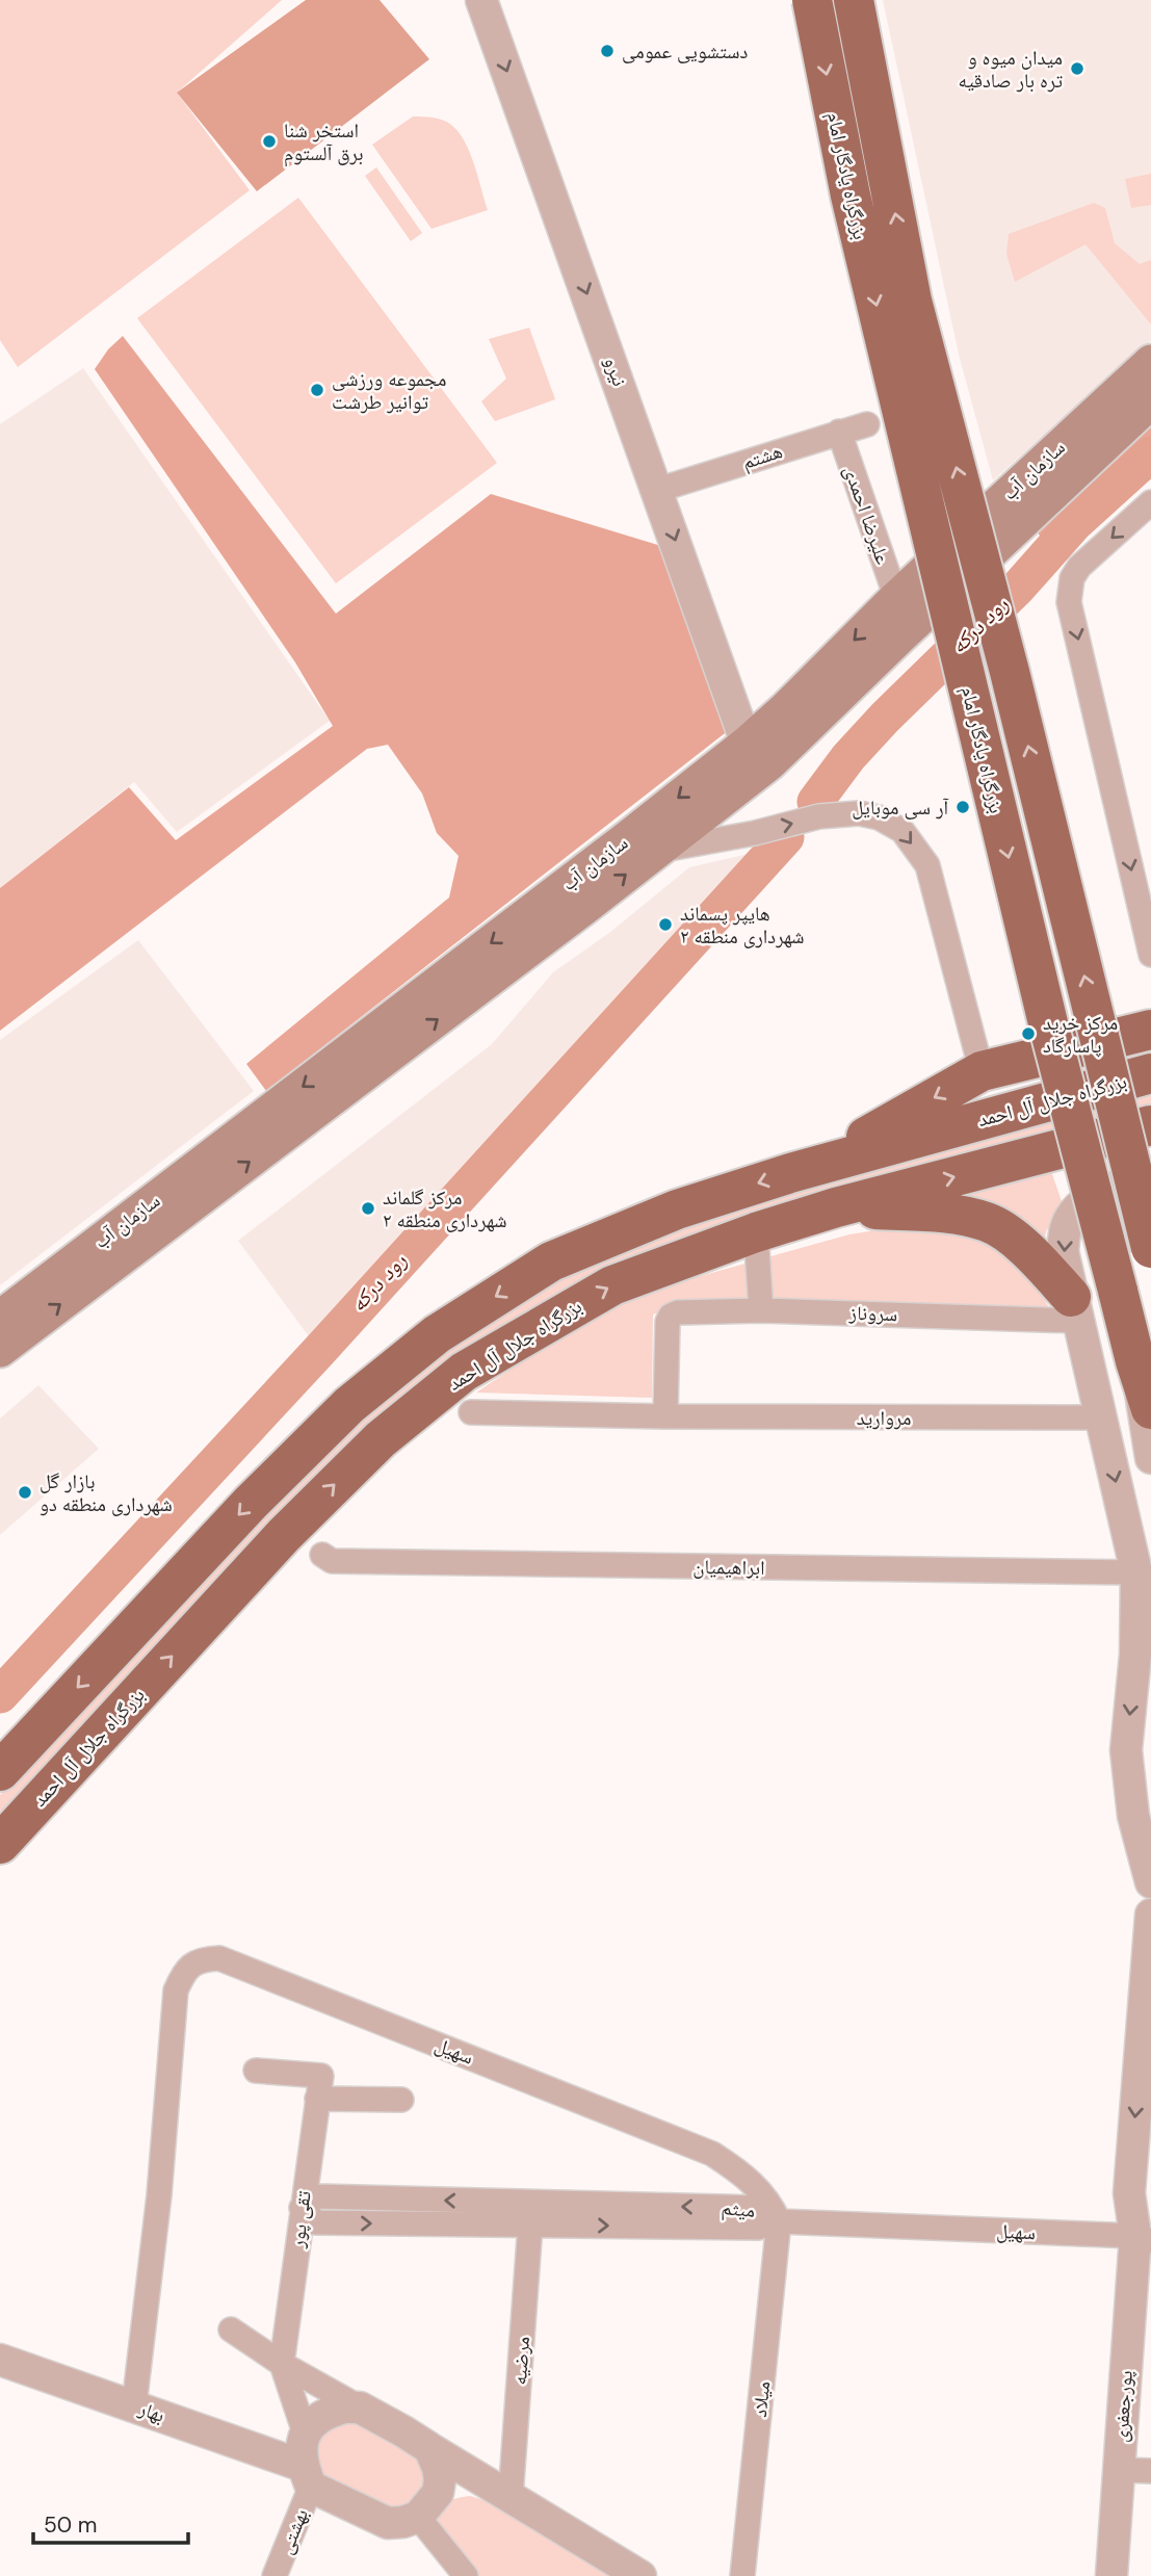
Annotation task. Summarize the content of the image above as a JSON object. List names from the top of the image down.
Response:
{
  "streets": {
    "highway": ["بزرگراه یادگار امام", "بزرگراه جلال آل احمد"],
    "main road": ["سازمان آب"],
    "street": [
      "نیرو",
      "هشتم",
      "علیرضا احمدی",
      "سروناز",
      "مروارید",
      "ابراهیمیان",
      "سهیل",
      "میثم",
      "تقی پور",
      "مرضیه",
      "میلاد",
      "پورجعفری",
      "بهار",
      "بهشتی"
    ]
  },
  "crossings": [
    ["نیرو", "هشتم"],
    ["نیرو", "سازمان آب"],
    ["هشتم", "علیرضا احمدی"],
    ["سازمان آب", "علیرضا احمدی"],
    ["سروناز", "مروارید"],
    ["سهیل", "میثم"],
    ["سهیل", "میلاد"],
    ["سهیل", "پورجعفری"],
    ["سهیل", "بهار"],
    ["میثم", "تقی پور"],
    ["میثم", "مرضیه"],
    ["میثم", "میلاد"],
    ["بهار", "بهشتی"]
  ],
  "one_way": ["نیرو", "پورجعفری"],
  "water": ["رود درکه"],
  "places": [
    "دستشویی عمومی",
    "میدان میوه و تره بار صادقیه",
    "استخر شنا برق آلستوم",
    "مجموعه ورزشی توانیر طرشت",
    "آر سی موبایل",
    "هایپر پسماند شهرداری منطقه ۲",
    "مرکز خرید پاسارگاد",
    "مرکز گلماند شهرداری منطقه ۲",
    "بازار گل شهرداری منطقه دو"
  ],
  "scale_bar": "50 m"
}
